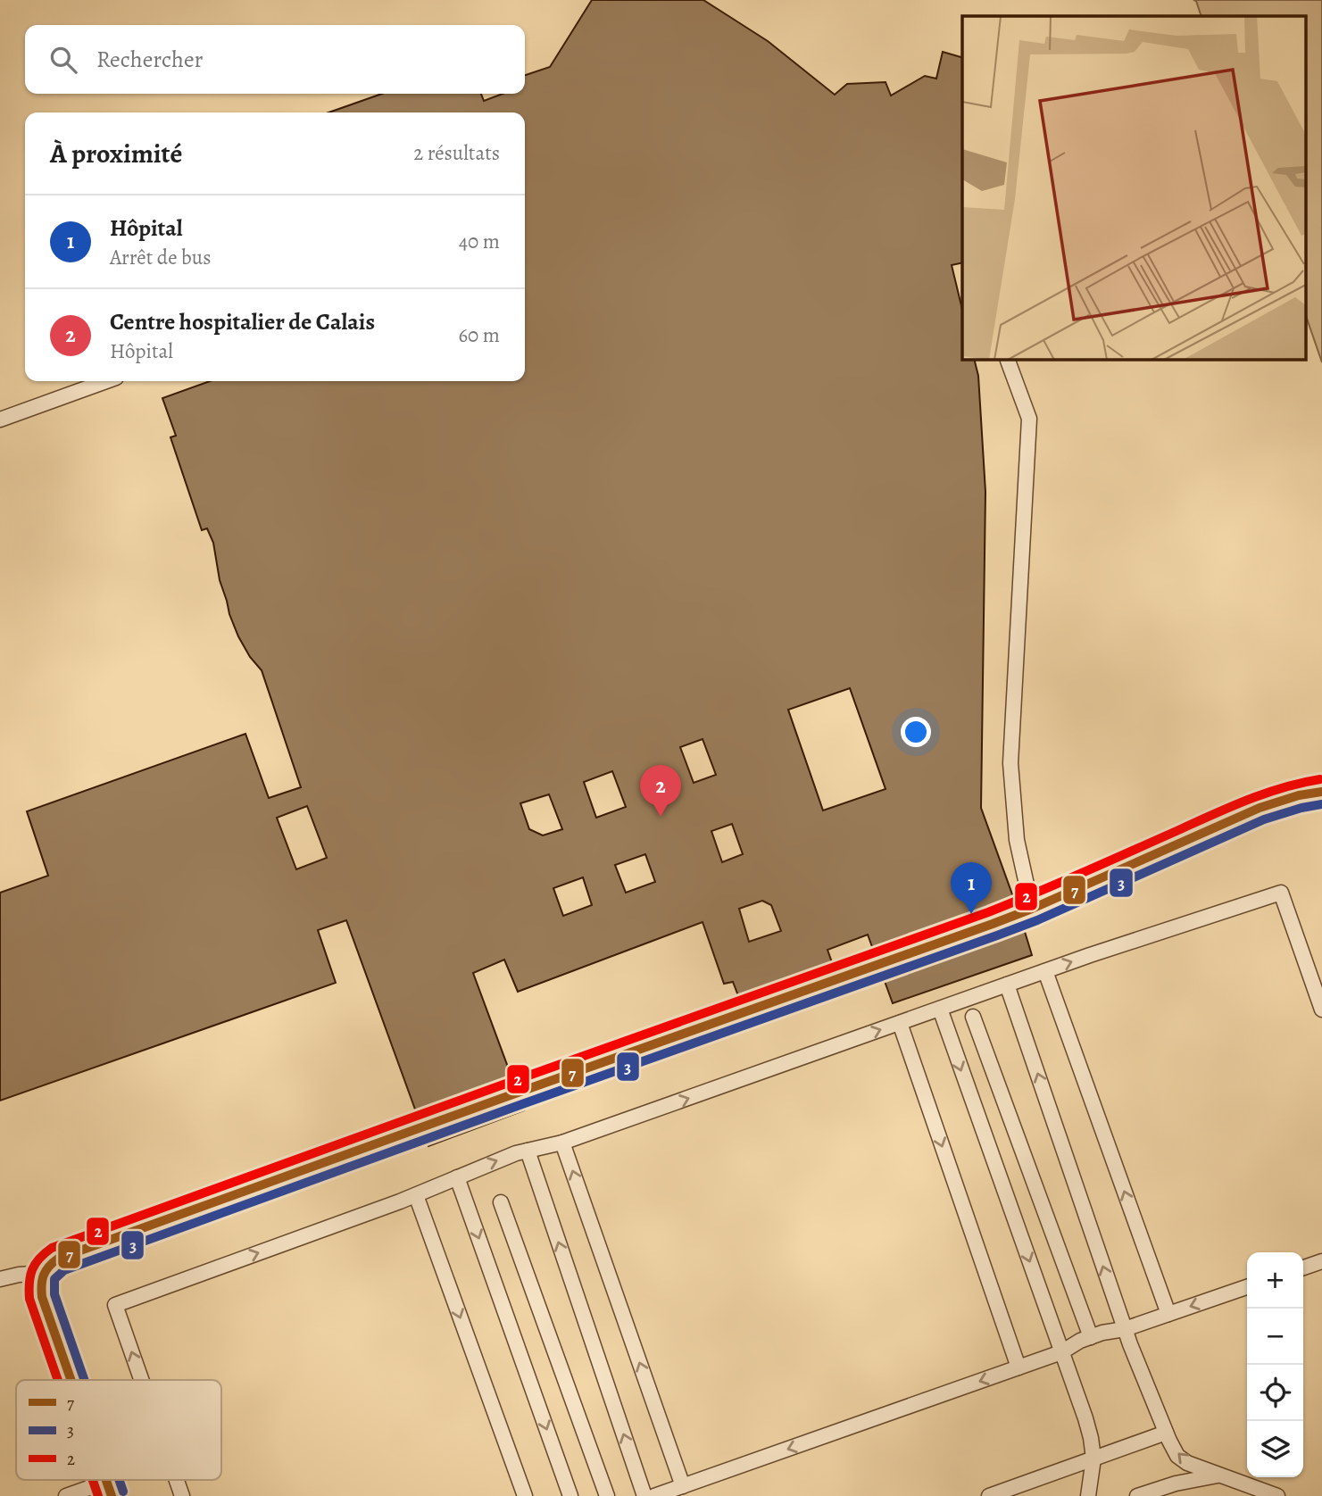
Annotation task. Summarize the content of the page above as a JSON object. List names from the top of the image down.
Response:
{
  "lines": ["transit line 2", "transit line 7", "transit line 3"],
  "legend": ["7", "3", "2"],
  "page": {
    "search": "Rechercher",
    "heading": ["À proximité", "2 résultats"],
    "list": [
      {
        "mark": "1",
        "name": "Hôpital",
        "note": "Arrêt de bus",
        "value": "40 m"
      },
      {
        "mark": "2",
        "name": "Centre hospitalier de Calais",
        "note": "Hôpital",
        "value": "60 m"
      }
    ],
    "pins": ["2", "1"],
    "map_buttons": ["+", "−"]
  }
}
